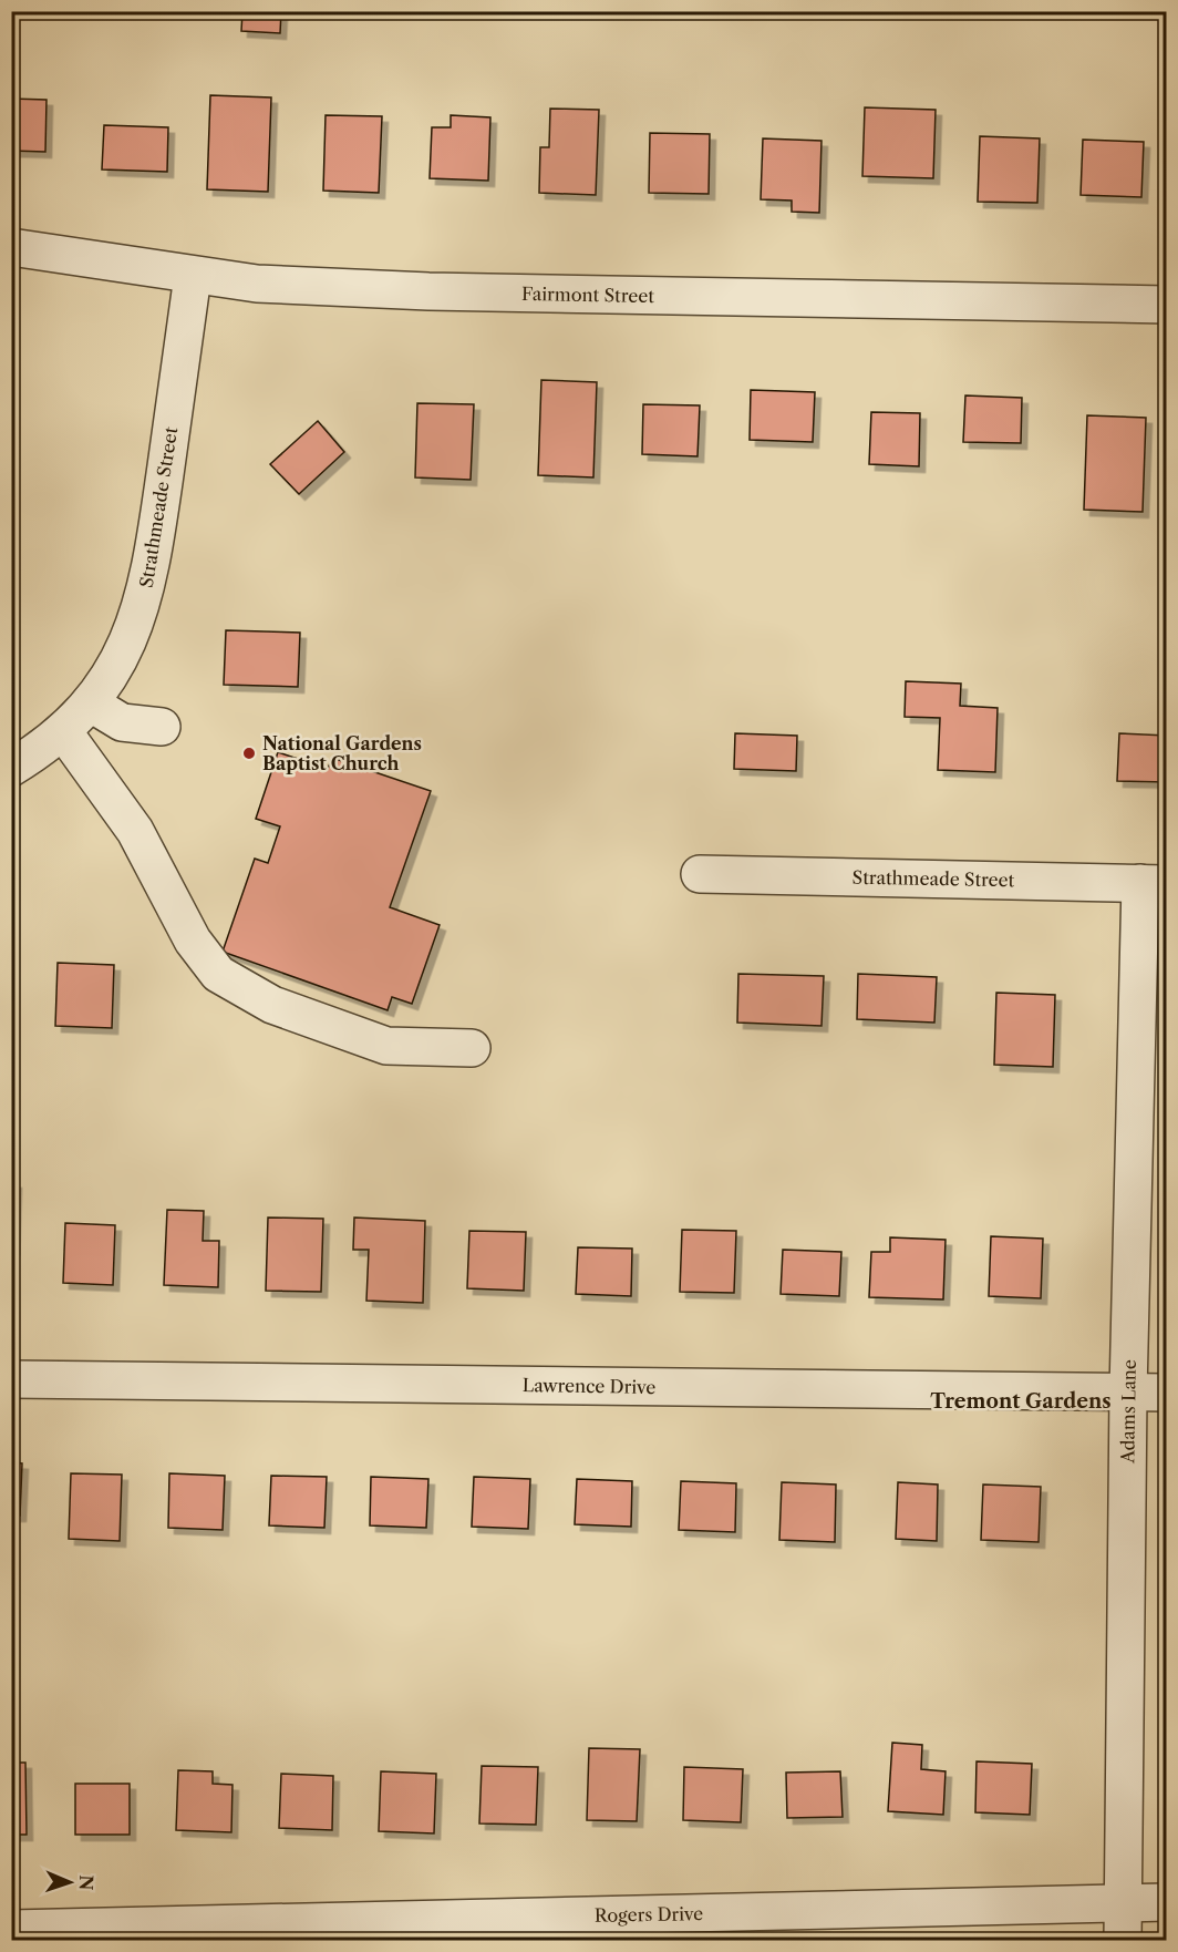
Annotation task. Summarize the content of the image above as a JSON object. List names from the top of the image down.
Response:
{
  "streets": {
    "street": [
      "Fairmont Street",
      "Strathmeade Street",
      "Lawrence Drive",
      "Adams Lane",
      "Rogers Drive"
    ]
  },
  "crossings": [
    ["Fairmont Street", "Strathmeade Street"],
    ["Strathmeade Street", "Adams Lane"],
    ["Lawrence Drive", "Adams Lane"],
    ["Adams Lane", "Rogers Drive"]
  ],
  "districts": ["Tremont Gardens"],
  "places": ["National Gardens Baptist Church"],
  "north": "right"
}
